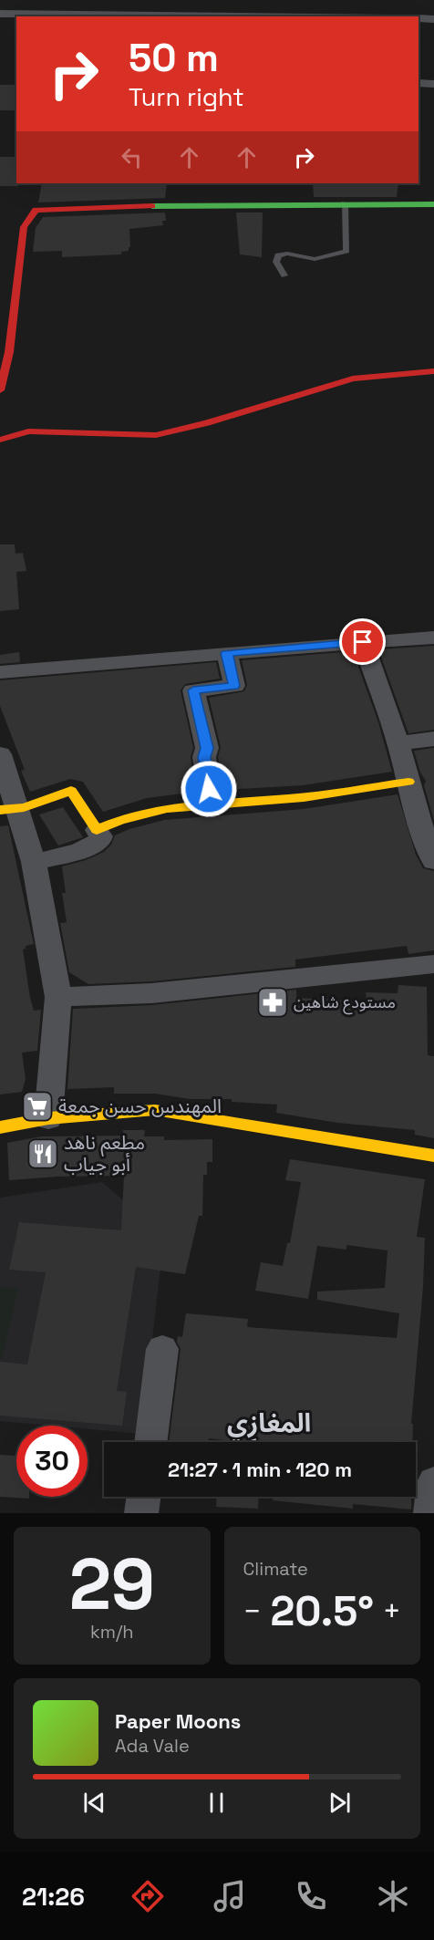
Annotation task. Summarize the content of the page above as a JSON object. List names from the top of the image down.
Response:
{
  "districts": ["المغازِي"],
  "places": {
    "pharmacy": ["مستودع شاهين"],
    "supermarket": ["المهندس حسن جمعة"],
    "restaurant": ["مطعم ناهد أبو جياب"]
  },
  "page": {
    "turn": ["50 m", "Turn right"],
    "limit": "30",
    "trip": "21:27 · 1 min · 120 m",
    "tile": [
      ["29", "km/h"],
      "Climate"
    ],
    "heat": ["−", "20.5°", "+"],
    "song": ["Paper Moons", "Ada Vale"],
    "tabs": "21:26"
  }
}
